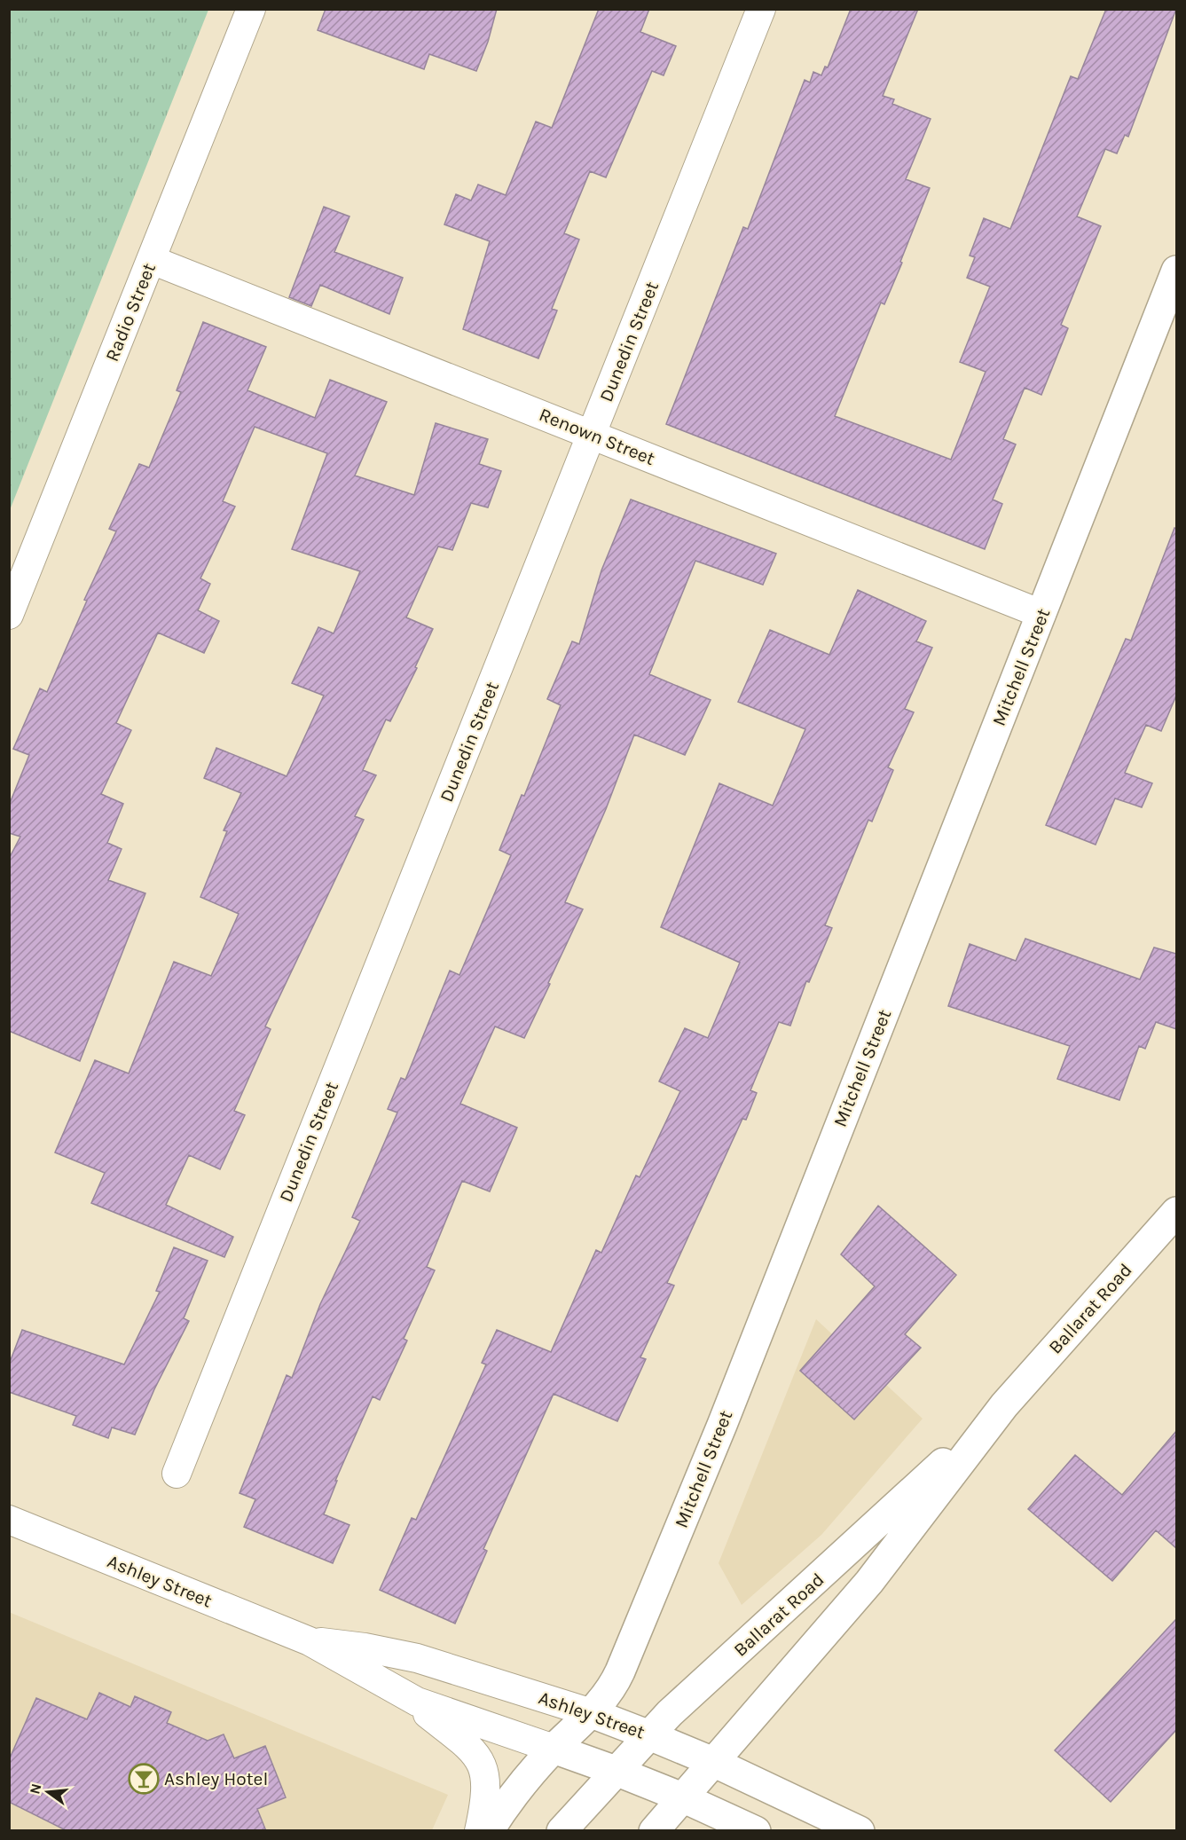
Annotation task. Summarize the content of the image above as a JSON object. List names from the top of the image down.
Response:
{
  "streets": {
    "main road": ["Mitchell Street", "Ballarat Road", "Ashley Street"],
    "street": ["Radio Street", "Dunedin Street", "Renown Street"]
  },
  "crossings": [
    ["Radio Street", "Renown Street"],
    ["Dunedin Street", "Renown Street"],
    ["Renown Street", "Mitchell Street"],
    ["Mitchell Street", "Ashley Street"],
    ["Ballarat Road", "Ashley Street"]
  ],
  "places": {
    "bar": ["Ashley Hotel"]
  },
  "north": "left"
}
